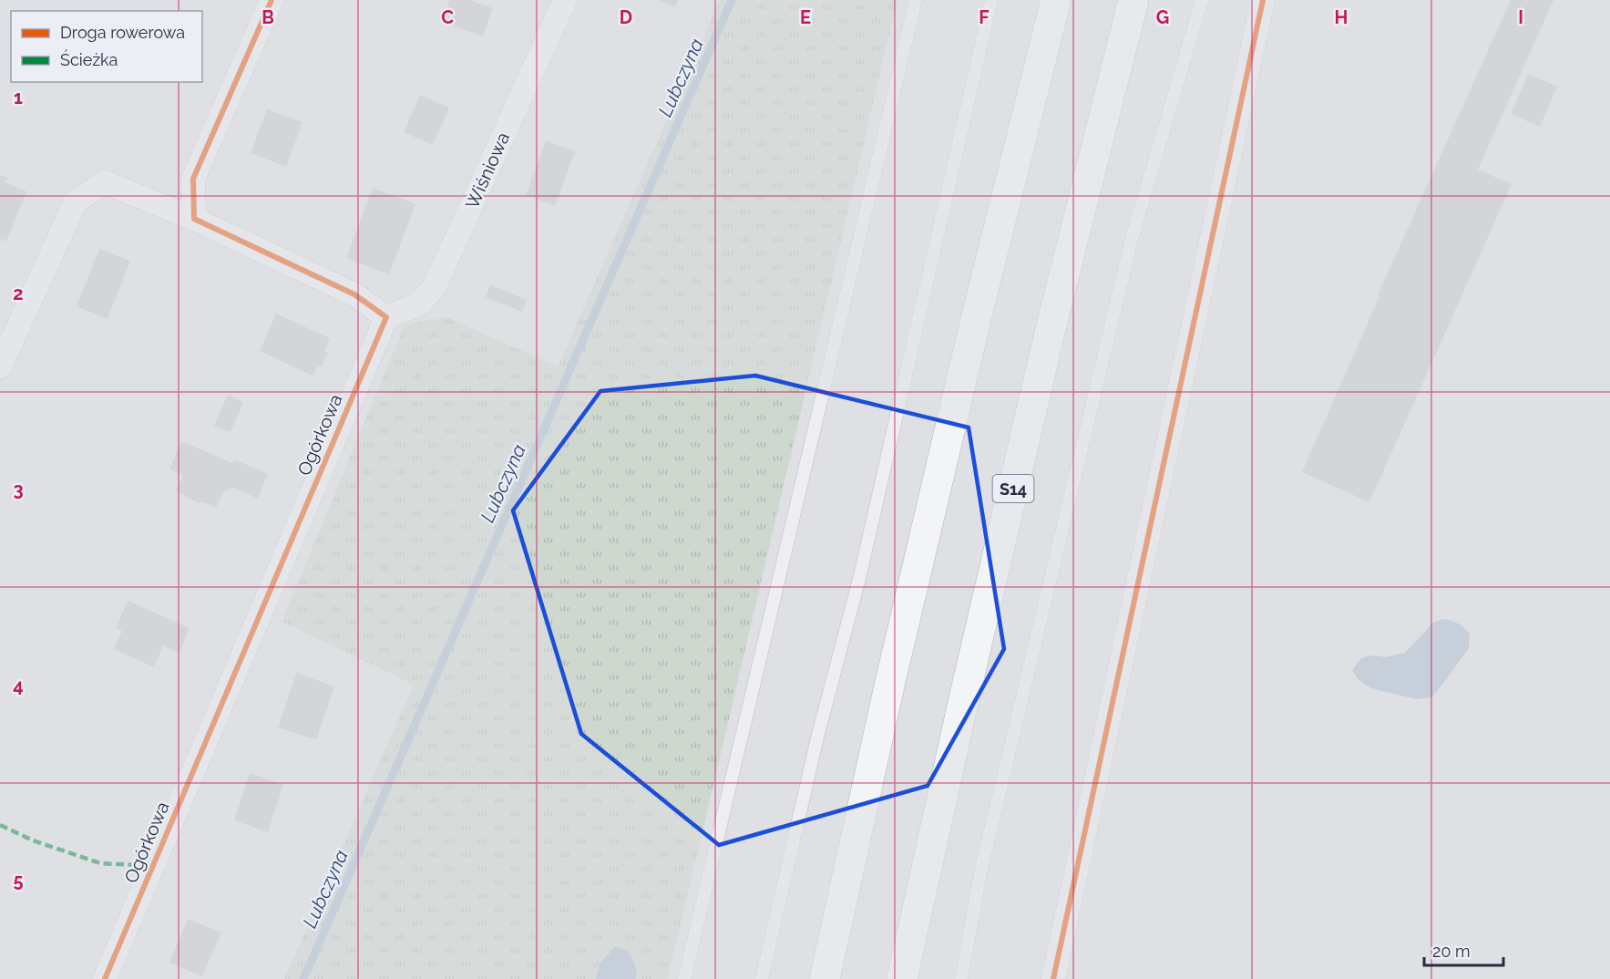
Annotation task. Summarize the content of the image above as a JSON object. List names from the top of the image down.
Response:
{
  "streets": {
    "highway": ["S14"],
    "street": ["Wiśniowa", "Ogórkowa"]
  },
  "crossings": [
    ["Wiśniowa", "Ogórkowa"]
  ],
  "water": ["Lubczyna"],
  "legend": ["Droga rowerowa", "Ścieżka"],
  "scale_bar": "20 m",
  "grid": {
    "columns": [
      "B",
      "C",
      "D",
      "E",
      "F",
      "G",
      "H",
      "I"
    ],
    "rows": [
      "1",
      "2",
      "3",
      "4",
      "5"
    ]
  }
}
